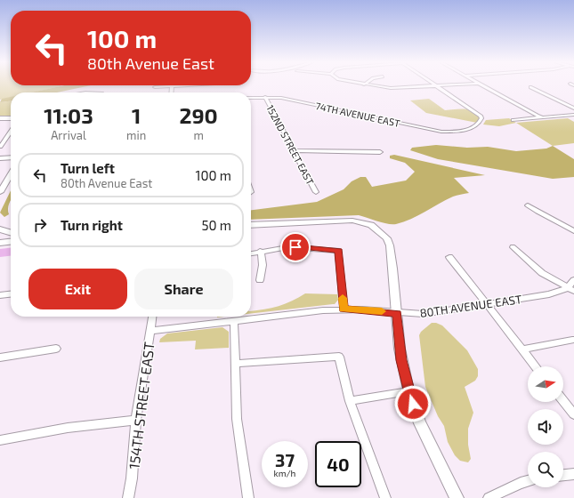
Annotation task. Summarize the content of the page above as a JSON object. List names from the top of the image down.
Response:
{
  "streets": {
    "street": [
      "74TH AVENUE EAST",
      "152ND STREET EAST",
      "80TH AVENUE EAST",
      "154TH STREET EAST"
    ]
  },
  "crossings": [
    ["74TH AVENUE EAST", "152ND STREET EAST"],
    ["80TH AVENUE EAST", "154TH STREET EAST"]
  ],
  "north": "right",
  "page": {
    "turn": ["100 m", "80th Avenue East"],
    "eta": [
      "11:03",
      "Arrival",
      "1",
      "min",
      "290",
      "m"
    ],
    "list": [
      {
        "name": "Turn left",
        "note": "80th Avenue East",
        "value": "100 m"
      },
      {
        "name": "Turn right",
        "value": "50 m"
      }
    ],
    "buttons": ["Exit", "Share"],
    "speed": "37 km/h",
    "limit": "40"
  }
}
